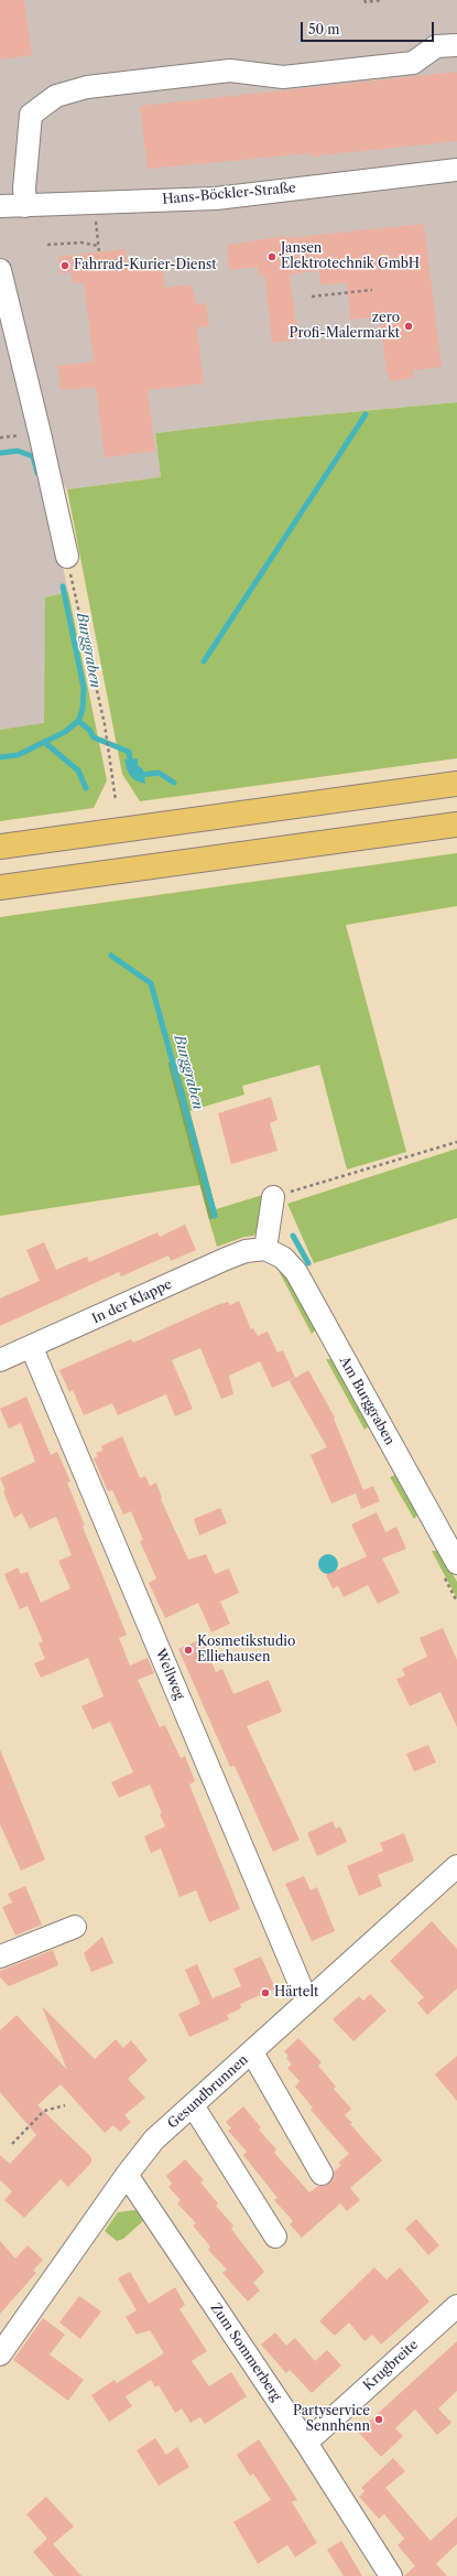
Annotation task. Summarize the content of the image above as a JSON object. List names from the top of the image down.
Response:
{
  "streets": {
    "street": [
      "Hans-Böckler-Straße",
      "In der Klappe",
      "Am Burggraben",
      "Wellweg",
      "Gesundbrunnen",
      "Zum Sommerberg",
      "Krugbreite"
    ]
  },
  "crossings": [
    ["In der Klappe", "Am Burggraben"],
    ["In der Klappe", "Wellweg"],
    ["Wellweg", "Gesundbrunnen"],
    ["Gesundbrunnen", "Zum Sommerberg"],
    ["Zum Sommerberg", "Krugbreite"]
  ],
  "water": ["Burggraben"],
  "places": [
    "Jansen Elektrotechnik GmbH",
    "Fahrrad-Kurier-Dienst",
    "zero Profi-Malermarkt",
    "Kosmetikstudio Elliehausen",
    "Härtelt",
    "Partyservice Sennhenn"
  ],
  "scale_bar": "50 m"
}
